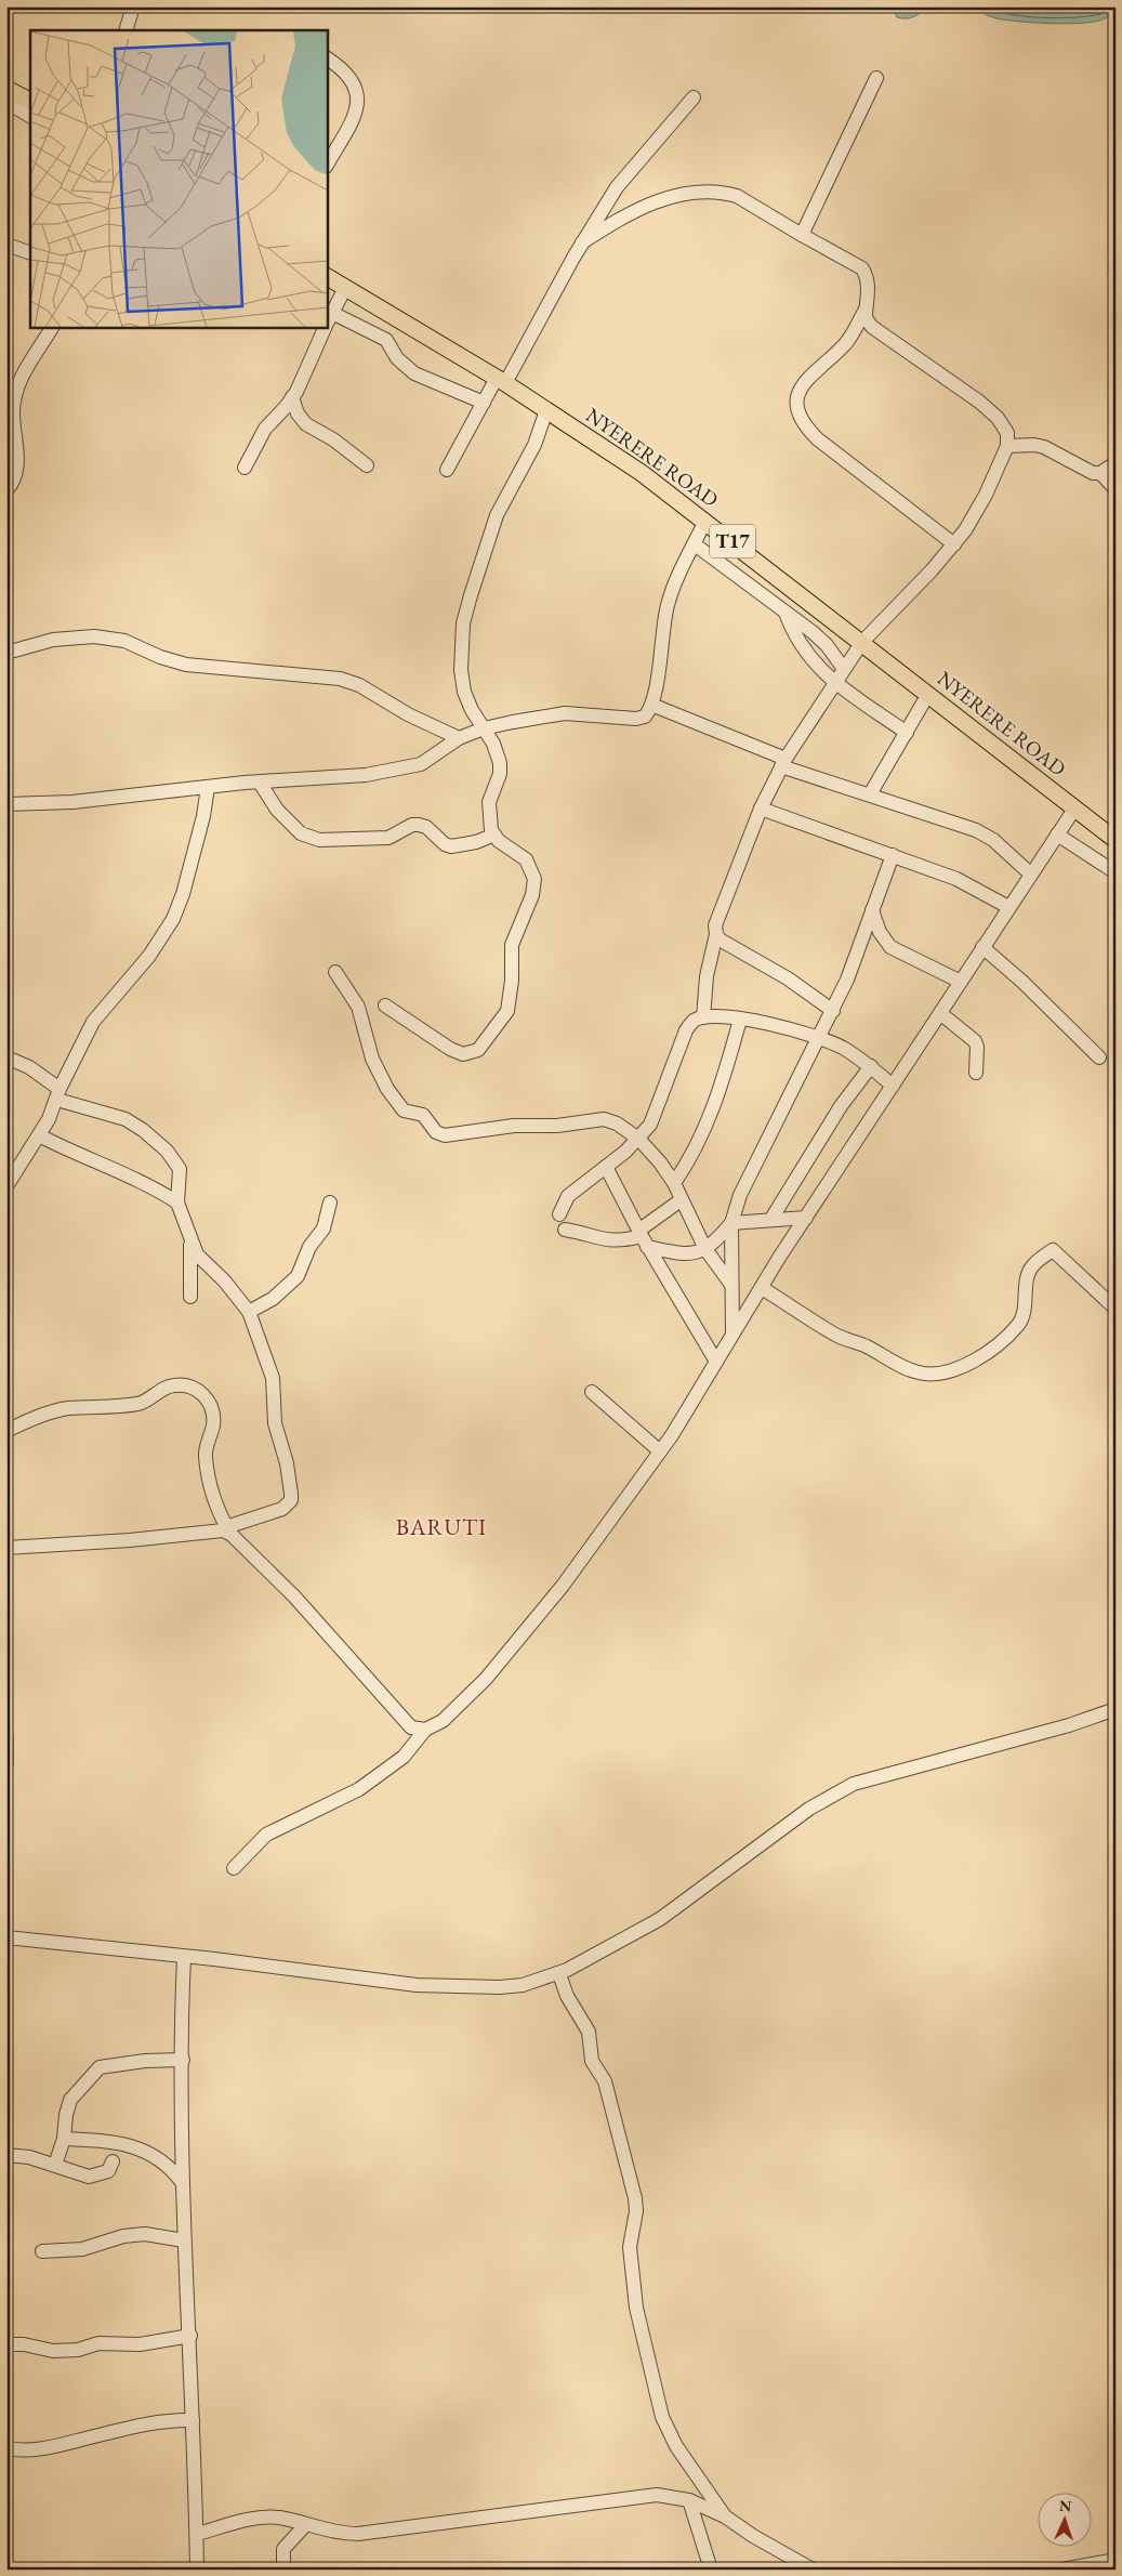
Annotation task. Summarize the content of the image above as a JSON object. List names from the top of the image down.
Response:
{
  "streets": {
    "main road": ["NYERERE ROAD", "T17"]
  },
  "districts": ["BARUTI"],
  "north": "top"
}
